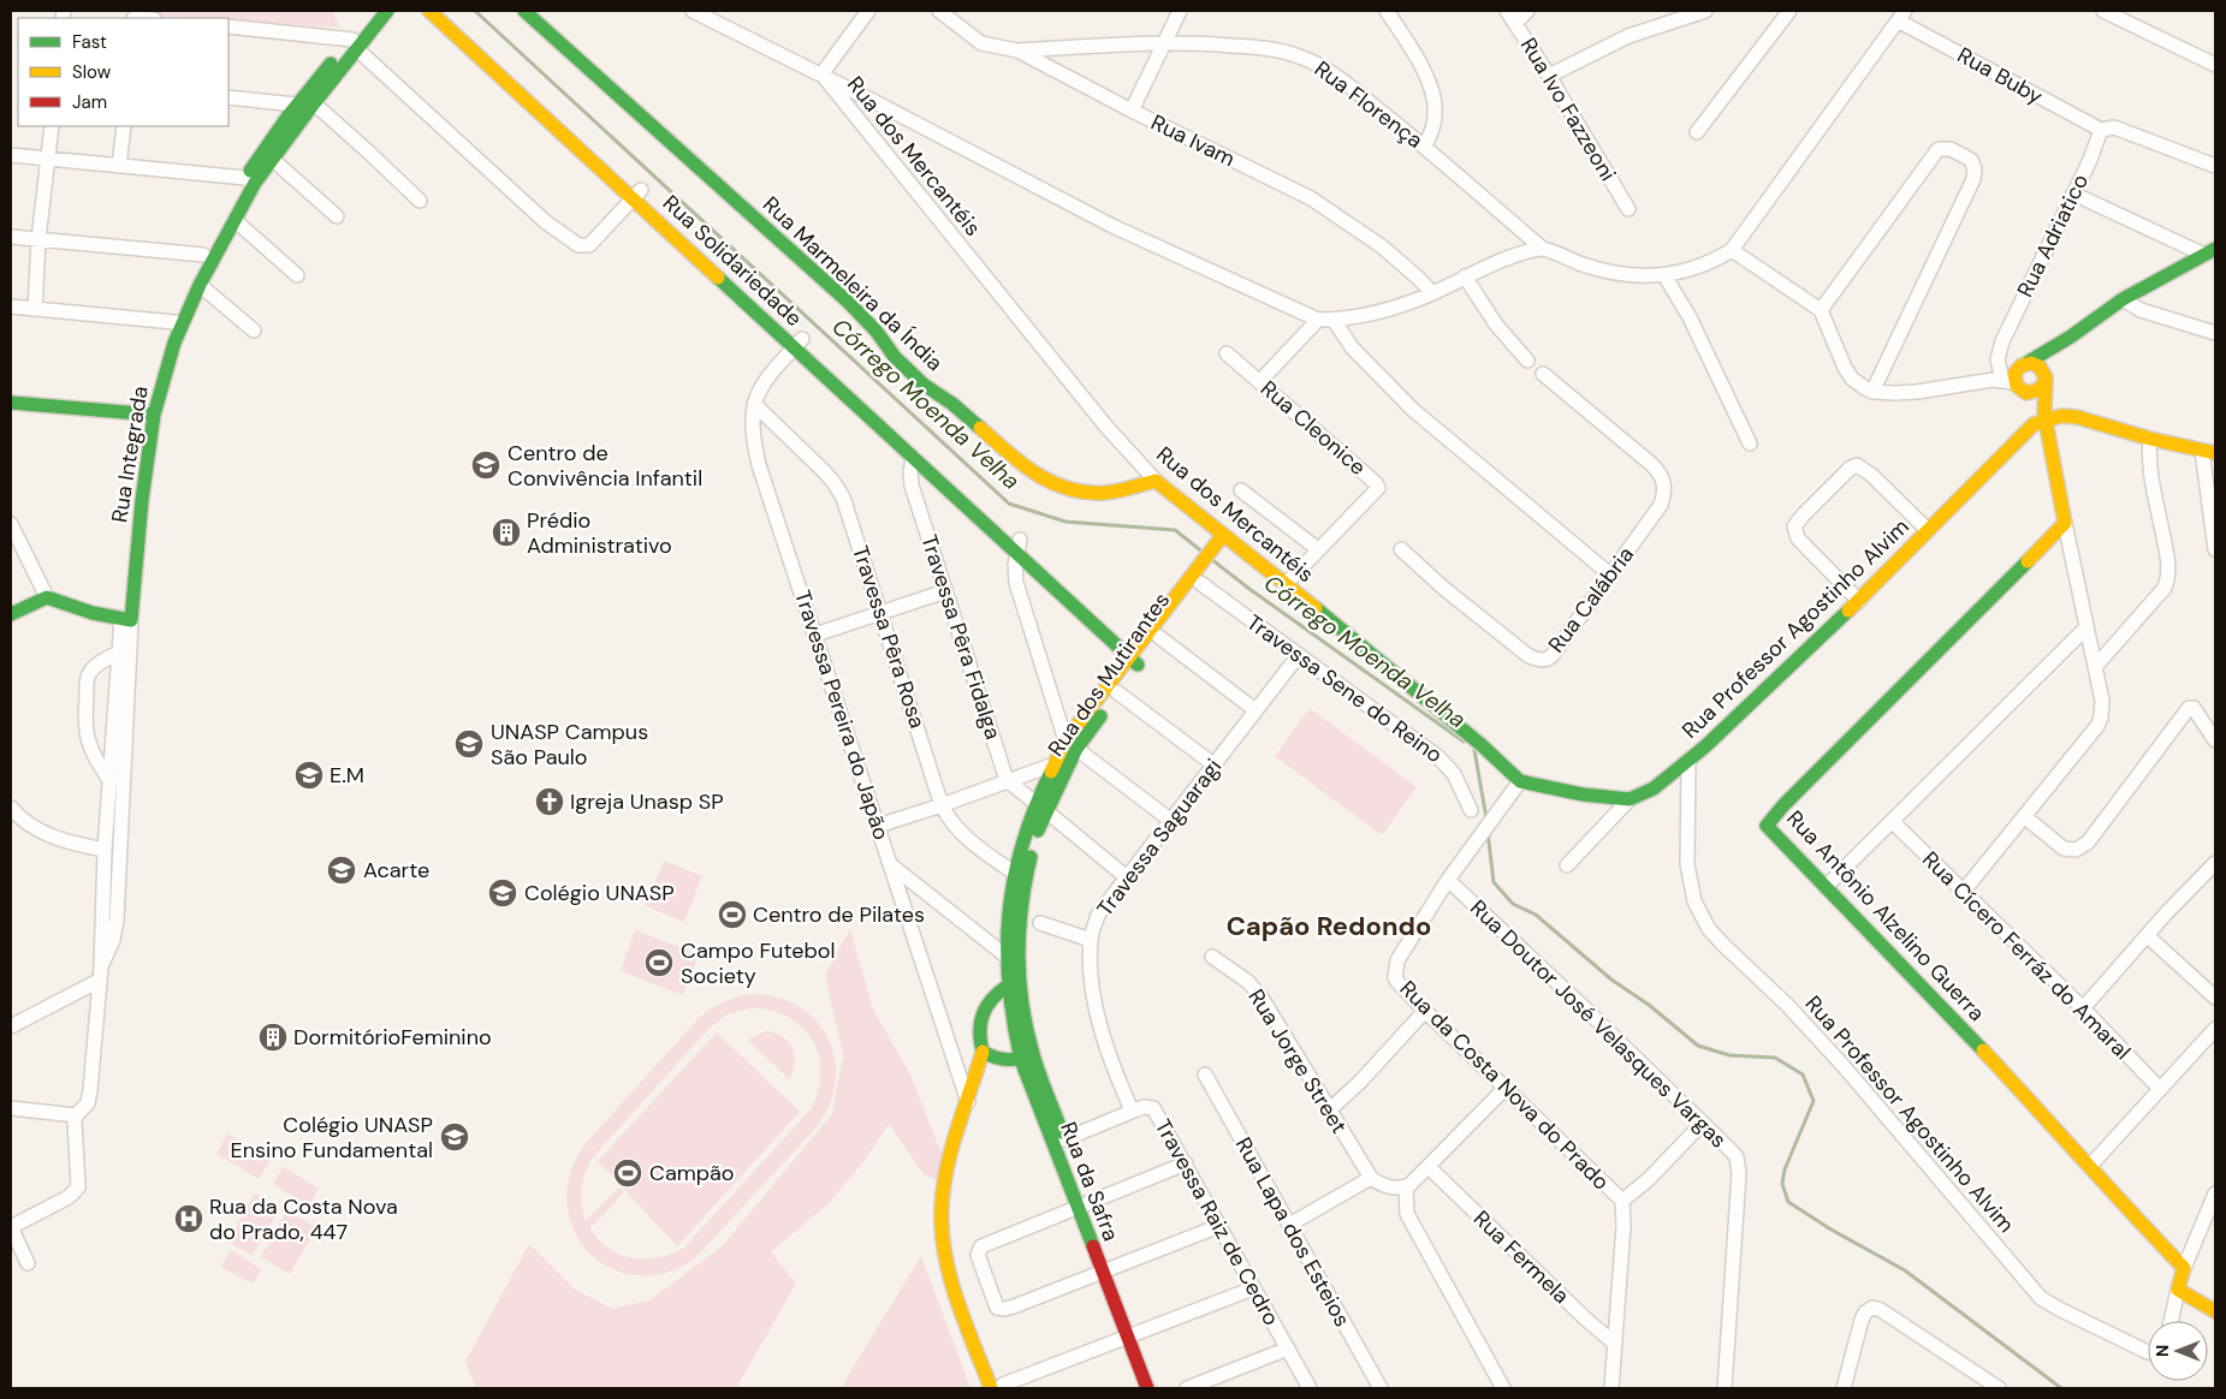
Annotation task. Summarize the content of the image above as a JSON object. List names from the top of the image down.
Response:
{
  "streets": {
    "street": [
      "Rua Buby",
      "Rua Florença",
      "Rua Ivo Fazzeoni",
      "Rua Ivam",
      "Rua dos Mercantéis",
      "Rua Adriatico",
      "Rua Solidariedade",
      "Rua Marmeleira da Índia",
      "Rua Cleonice",
      "Rua Integrada",
      "Rua Calábria",
      "Rua Professor Agostinho Alvim",
      "Travessa Pêra Rosa",
      "Travessa Pêra Fidalga",
      "Rua dos Mutirantes",
      "Travessa Sene do Reino",
      "Travessa Pereira do Japão",
      "Travessa Saguaragi",
      "Rua Antônio Alzelino Guerra",
      "Rua Cícero Ferráz do Amaral",
      "Rua Doutor José Velasques Vargas",
      "Rua Jorge Street",
      "Rua da Costa Nova do Prado",
      "Rua da Safra",
      "Travessa Raiz de Cedro",
      "Rua Lapa dos Esteios",
      "Rua Fermela"
    ]
  },
  "crossings": [
    ["Rua Buby", "Rua Adriatico"],
    ["Rua Florença", "Rua Ivam"],
    ["Rua dos Mercantéis", "Rua Marmeleira da Índia"],
    ["Rua dos Mercantéis", "Rua Cleonice"],
    ["Rua dos Mercantéis", "Rua Professor Agostinho Alvim"],
    ["Rua dos Mercantéis", "Rua dos Mutirantes"],
    ["Rua dos Mercantéis", "Rua da Costa Nova do Prado"],
    ["Rua Solidariedade", "Travessa Pêra Fidalga"],
    ["Rua Solidariedade", "Rua dos Mutirantes"],
    ["Rua Solidariedade", "Travessa Pereira do Japão"],
    ["Travessa Pêra Rosa", "Rua dos Mutirantes"],
    ["Travessa Pêra Rosa", "Travessa Pereira do Japão"],
    ["Rua dos Mutirantes", "Travessa Sene do Reino"],
    ["Rua dos Mutirantes", "Rua da Safra"],
    ["Travessa Sene do Reino", "Travessa Saguaragi"],
    ["Travessa Saguaragi", "Travessa Raiz de Cedro"],
    ["Rua Doutor José Velasques Vargas", "Rua da Costa Nova do Prado"],
    ["Rua da Costa Nova do Prado", "Rua Fermela"],
    ["Rua da Safra", "Travessa Raiz de Cedro"]
  ],
  "districts": ["Capão Redondo"],
  "water": ["Córrego Moenda Velha"],
  "places": {
    "school or university": [
      "Centro de Convivência Infantil",
      "UNASP Campus São Paulo",
      "E.M",
      "Acarte",
      "Colégio UNASP",
      "Colégio UNASP Ensino Fundamental"
    ],
    "building": ["Prédio Administrativo", "DormitórioFeminino"],
    "church": ["Igreja Unasp SP"],
    "sports": ["Centro de Pilates", "Campo Futebol Society", "Campão"],
    "hospital": ["Rua da Costa Nova do Prado, 447"]
  },
  "legend": ["Fast", "Slow", "Jam"],
  "north": "left"
}
